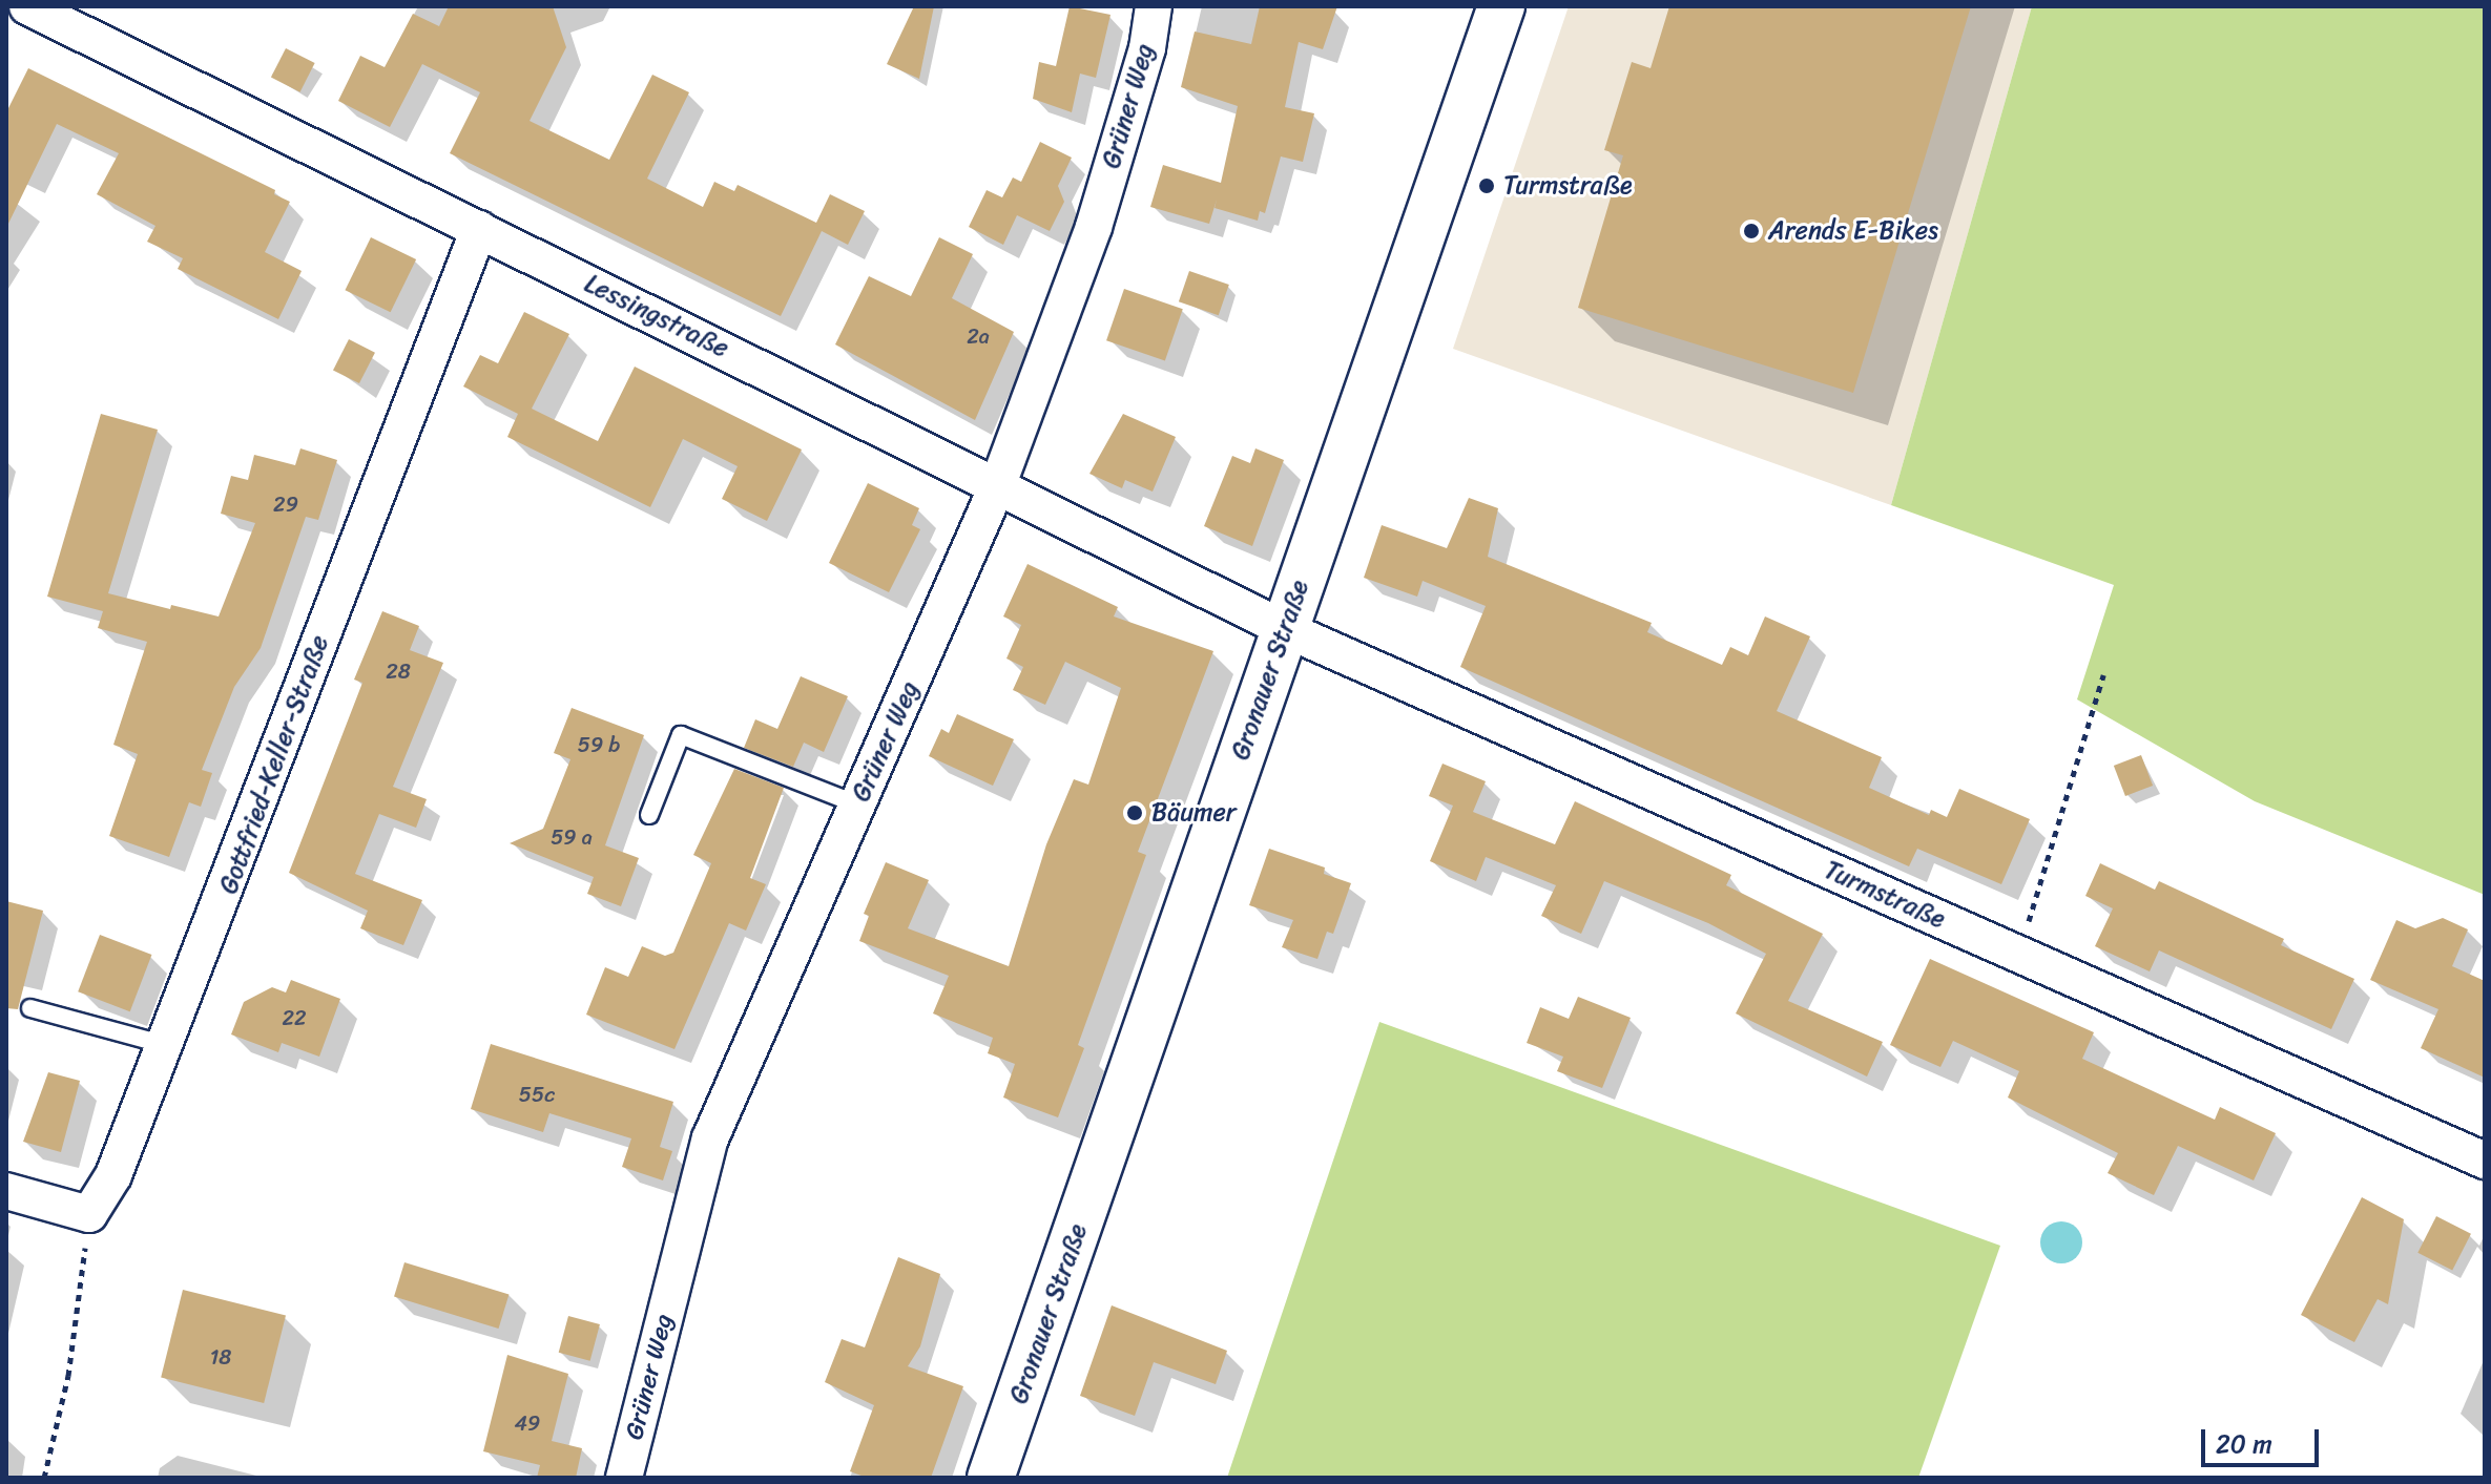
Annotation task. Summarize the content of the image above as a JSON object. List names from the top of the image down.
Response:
{
  "streets": {
    "main road": ["Gronauer Straße"],
    "street": [
      "Grüner Weg",
      "Lessingstraße",
      "Gottfried-Keller-Straße",
      "Turmstraße"
    ]
  },
  "crossings": [
    ["Grüner Weg", "Lessingstraße"],
    ["Lessingstraße", "Gronauer Straße"],
    ["Lessingstraße", "Gottfried-Keller-Straße"],
    ["Lessingstraße", "Turmstraße"],
    ["Gronauer Straße", "Turmstraße"]
  ],
  "places": ["Turmstraße", "Arends E-Bikes", "Bäumer"],
  "house_numbers": [
    "2a",
    "29",
    "28",
    "59 b",
    "59 a",
    "22",
    "55c",
    "18",
    "49"
  ],
  "scale_bar": "20 m"
}
